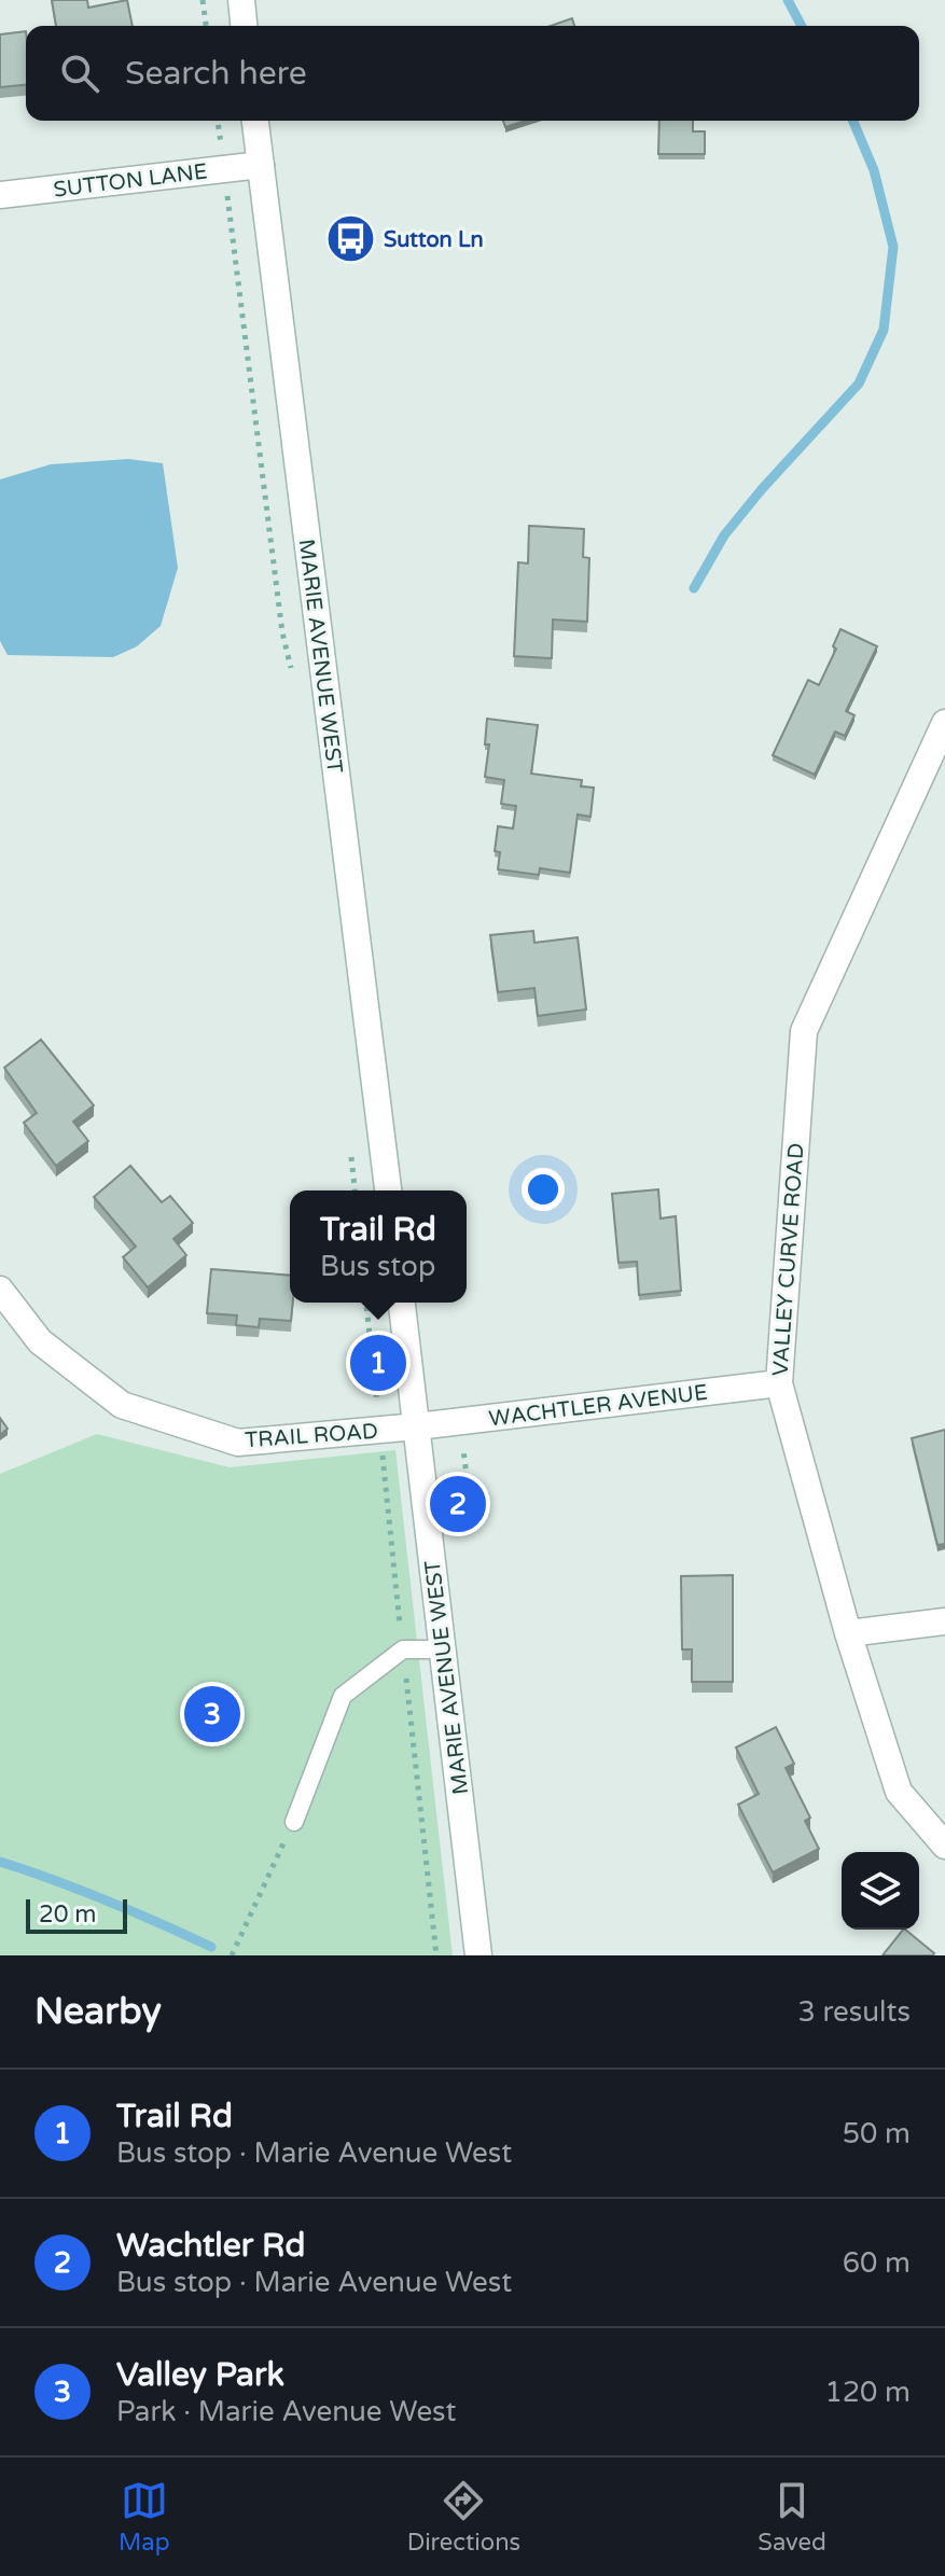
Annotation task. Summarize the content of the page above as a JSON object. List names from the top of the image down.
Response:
{
  "streets": {
    "street": [
      "SUTTON LANE",
      "MARIE AVENUE WEST",
      "VALLEY CURVE ROAD",
      "WACHTLER AVENUE",
      "TRAIL ROAD"
    ]
  },
  "crossings": [
    ["SUTTON LANE", "MARIE AVENUE WEST"],
    ["MARIE AVENUE WEST", "WACHTLER AVENUE"],
    ["MARIE AVENUE WEST", "TRAIL ROAD"],
    ["VALLEY CURVE ROAD", "WACHTLER AVENUE"],
    ["WACHTLER AVENUE", "TRAIL ROAD"]
  ],
  "places": {
    "bus stop": ["Sutton Ln"]
  },
  "scale_bar": "20 m",
  "page": {
    "search": "Search here",
    "popup": ["Trail Rd", "Bus stop"],
    "pins": ["1", "2", "3"],
    "scale": "20 m",
    "heading": ["Nearby", "3 results"],
    "list": [
      {
        "mark": "1",
        "name": "Trail Rd",
        "note": "Bus stop · Marie Avenue West",
        "value": "50 m"
      },
      {
        "mark": "2",
        "name": "Wachtler Rd",
        "note": "Bus stop · Marie Avenue West",
        "value": "60 m"
      },
      {
        "mark": "3",
        "name": "Valley Park",
        "note": "Park · Marie Avenue West",
        "value": "120 m"
      }
    ],
    "nav": ["Map", "Directions", "Saved"]
  }
}
